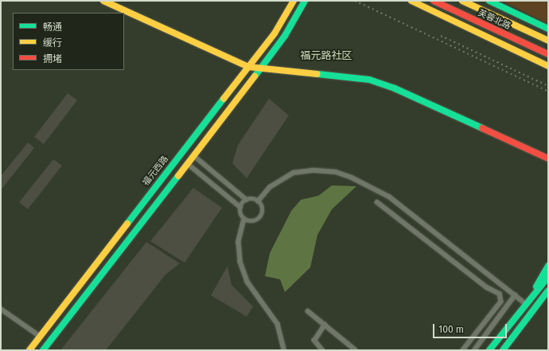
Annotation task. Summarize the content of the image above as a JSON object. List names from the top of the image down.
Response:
{
  "streets": {
    "main road": ["芙蓉北路", "福元西路"]
  },
  "districts": ["福元路社区"],
  "legend": ["畅通", "缓行", "拥堵"],
  "scale_bar": "100 m"
}
